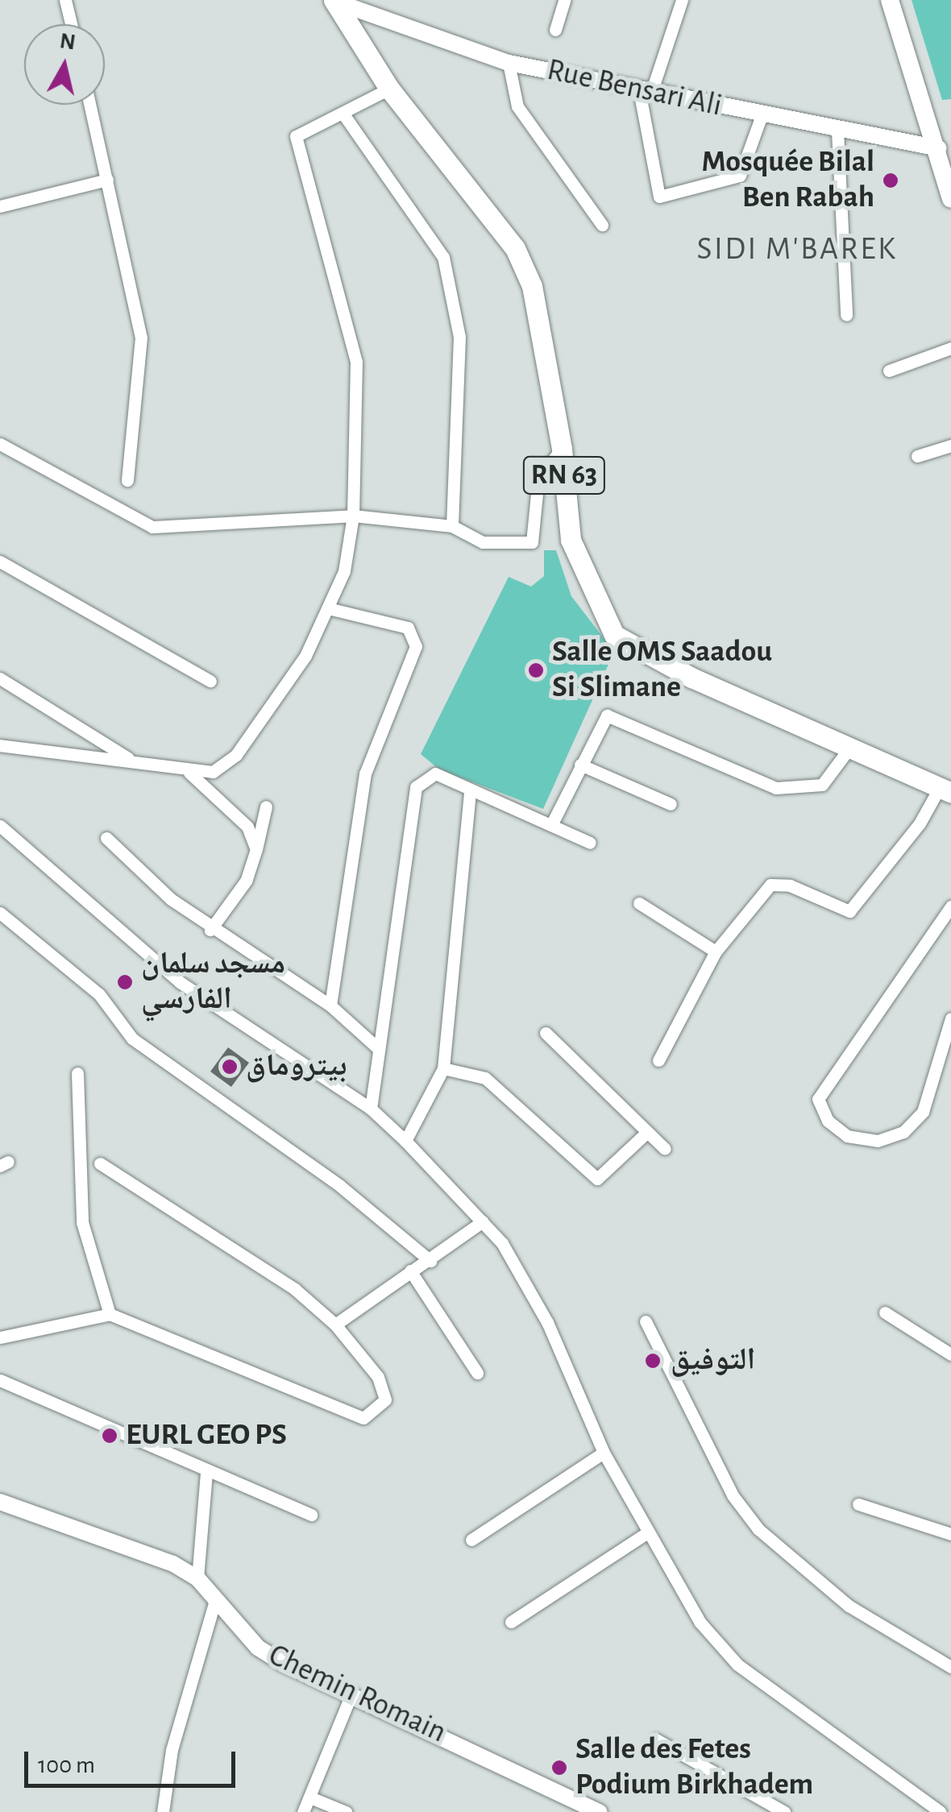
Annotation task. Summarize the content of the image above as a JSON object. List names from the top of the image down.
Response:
{
  "streets": {
    "main road": ["RN 63"],
    "street": ["Rue Bensari Ali", "Chemin Romain"]
  },
  "crossings": [
    ["Rue Bensari Ali", "RN 63"]
  ],
  "districts": ["SIDI M'BAREK"],
  "places": [
    "Mosquée Bilal Ben Rabah",
    "Salle OMS Saadou Si Slimane",
    "مسجد سلمان الفارسي",
    "بيتروماق",
    "التوفيق",
    "EURL GEO PS",
    "Salle des Fetes Podium Birkhadem"
  ],
  "scale_bar": "100 m",
  "north": "top"
}
